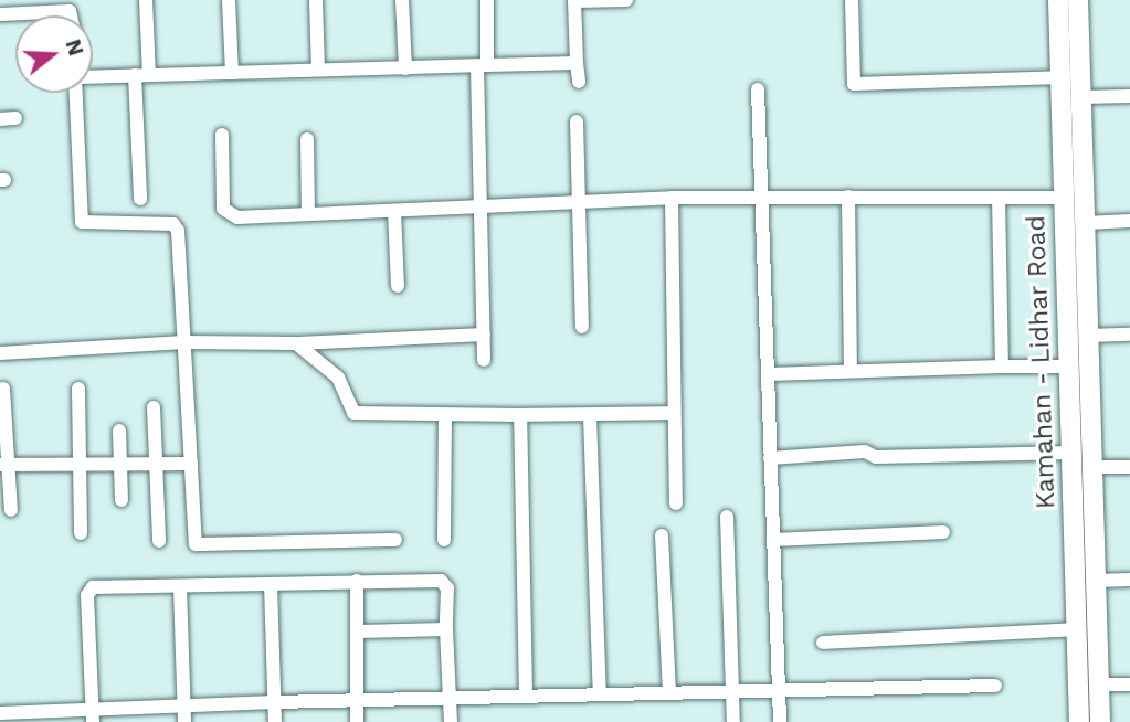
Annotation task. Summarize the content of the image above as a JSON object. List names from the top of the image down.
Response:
{
  "streets": {
    "main road": ["Kamahan - Lidhar Road"]
  },
  "north": "right"
}
